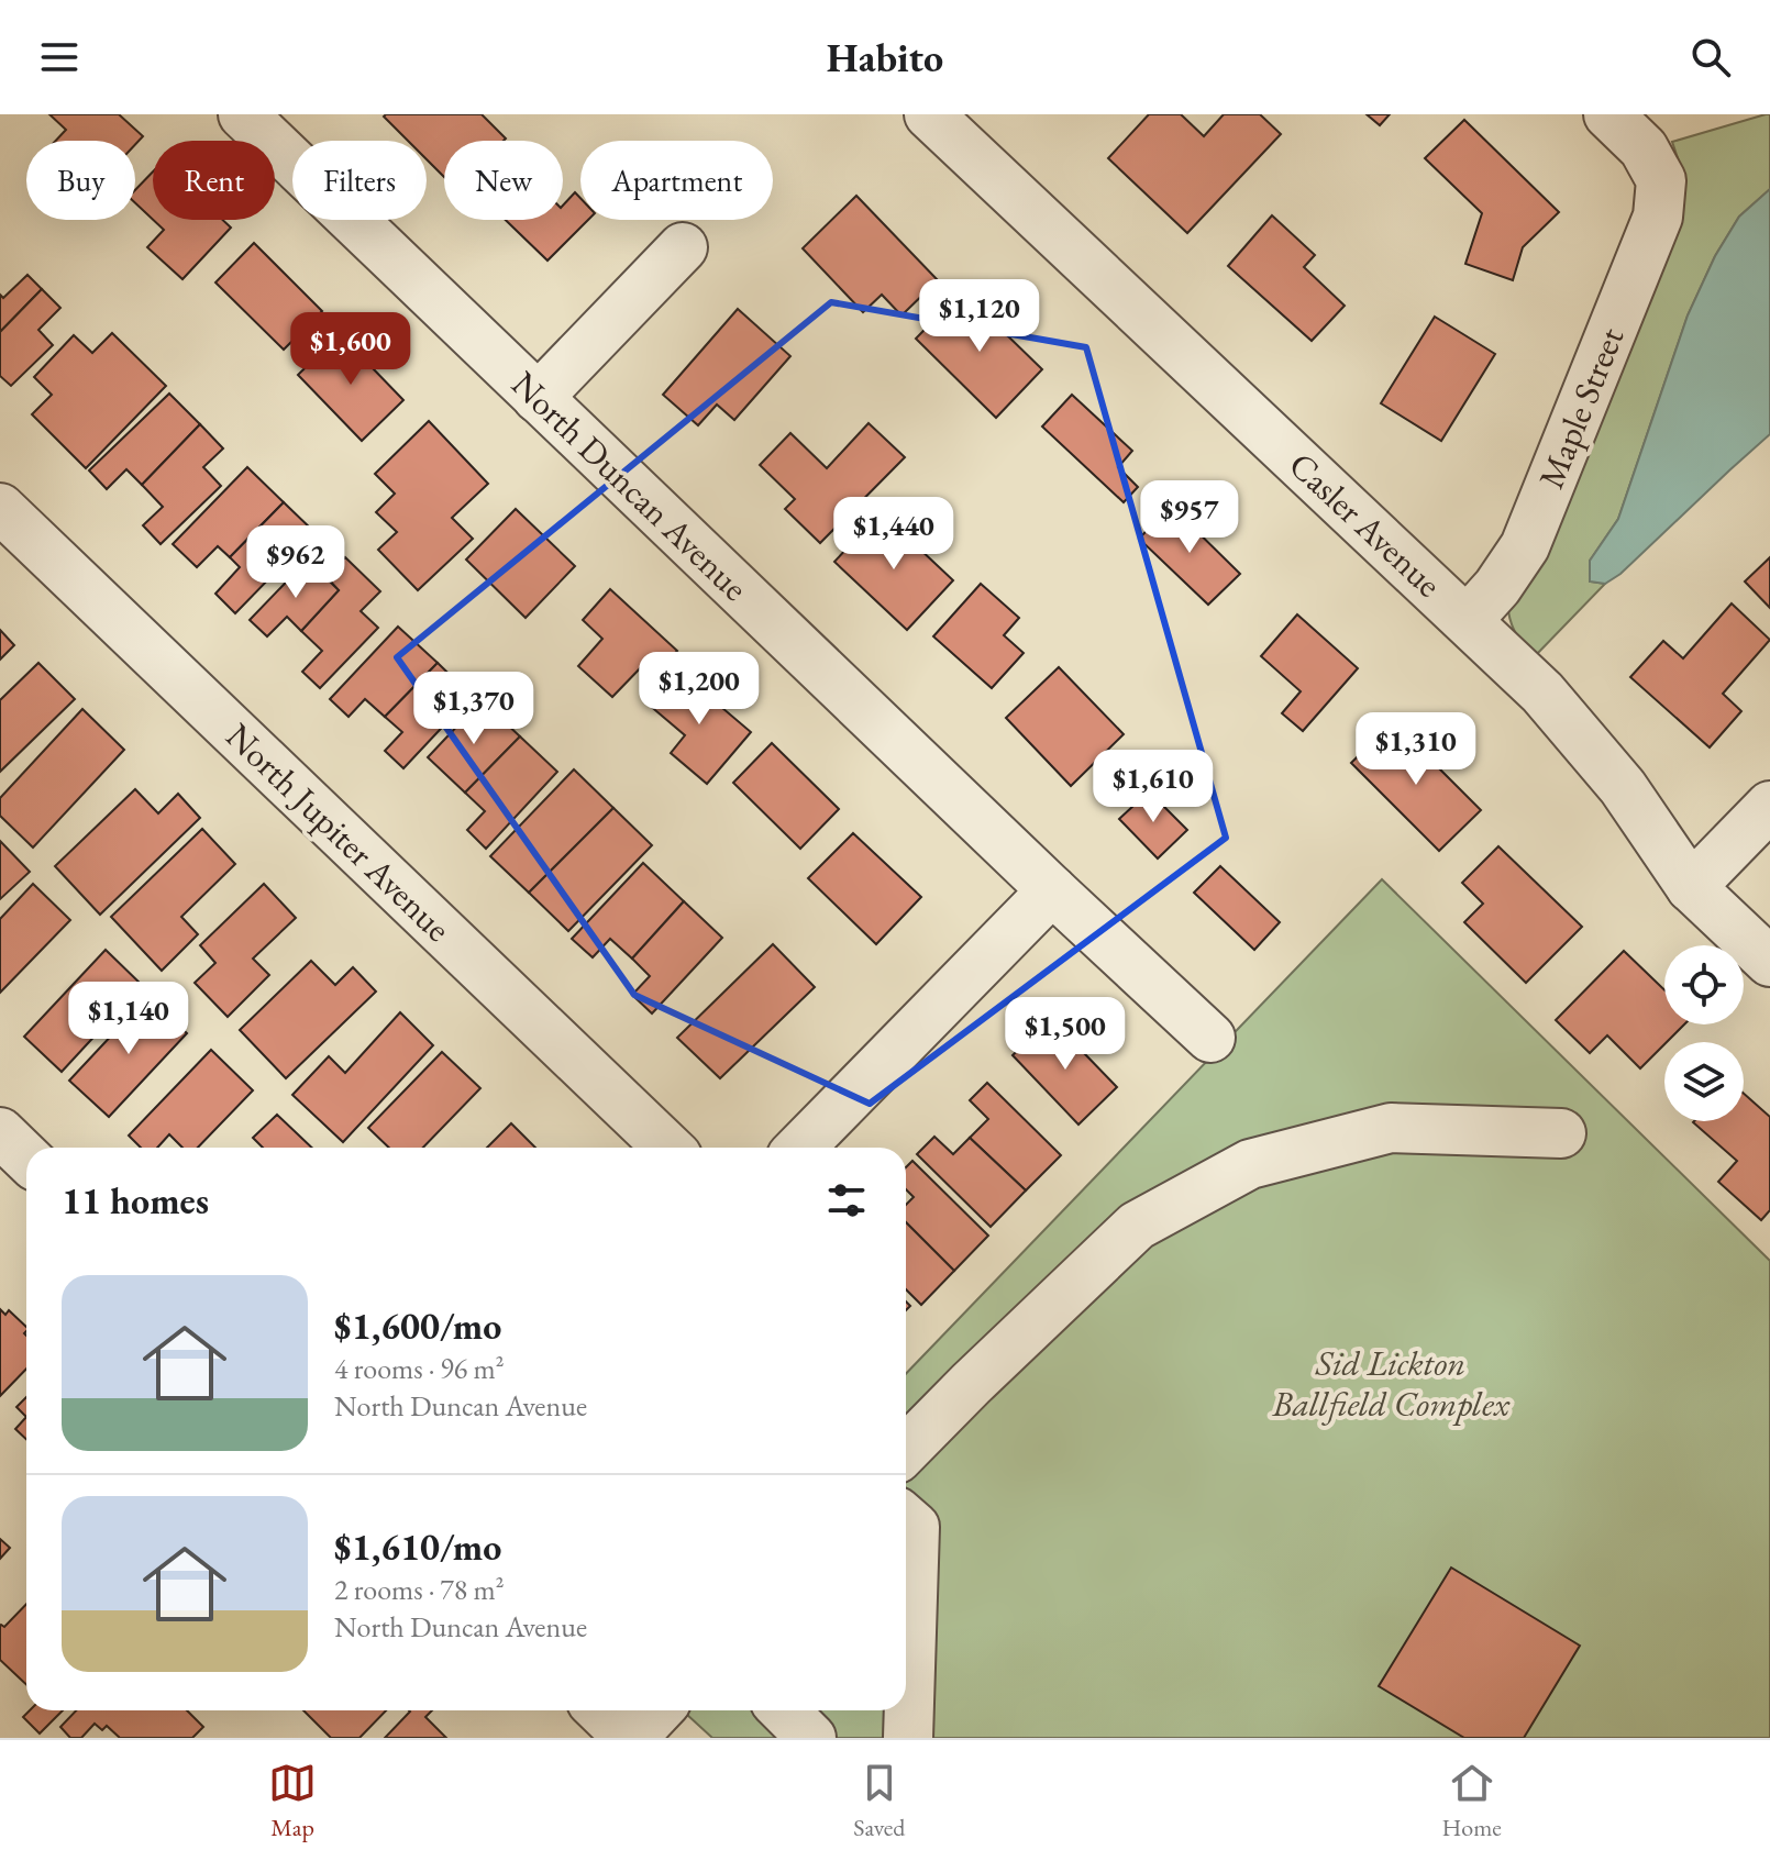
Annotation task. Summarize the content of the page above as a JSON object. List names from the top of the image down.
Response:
{
  "streets": {
    "street": [
      "Maple Street",
      "North Duncan Avenue",
      "Casler Avenue",
      "North Jupiter Avenue"
    ]
  },
  "crossings": [
    ["Maple Street", "Casler Avenue"]
  ],
  "parks": ["Sid Lickton Ballfield Complex"],
  "page": {
    "header": "Habito",
    "chip": [
      "Buy",
      "Rent",
      "Filters",
      "New",
      "Apartment"
    ],
    "price": [
      "$1,120",
      "$1,600",
      "$957",
      "$1,440",
      "$962",
      "$1,200",
      "$1,370",
      "$1,310",
      "$1,610",
      "$1,140",
      "$1,500"
    ],
    "heading": "11 homes",
    "list": [
      {
        "name": "$1,600/mo",
        "note": "4 rooms · 96 m² · North Duncan Avenue"
      },
      {
        "name": "$1,610/mo",
        "note": "2 rooms · 78 m² · North Duncan Avenue"
      }
    ],
    "tabs": ["Map", "Saved", "Home"]
  }
}
